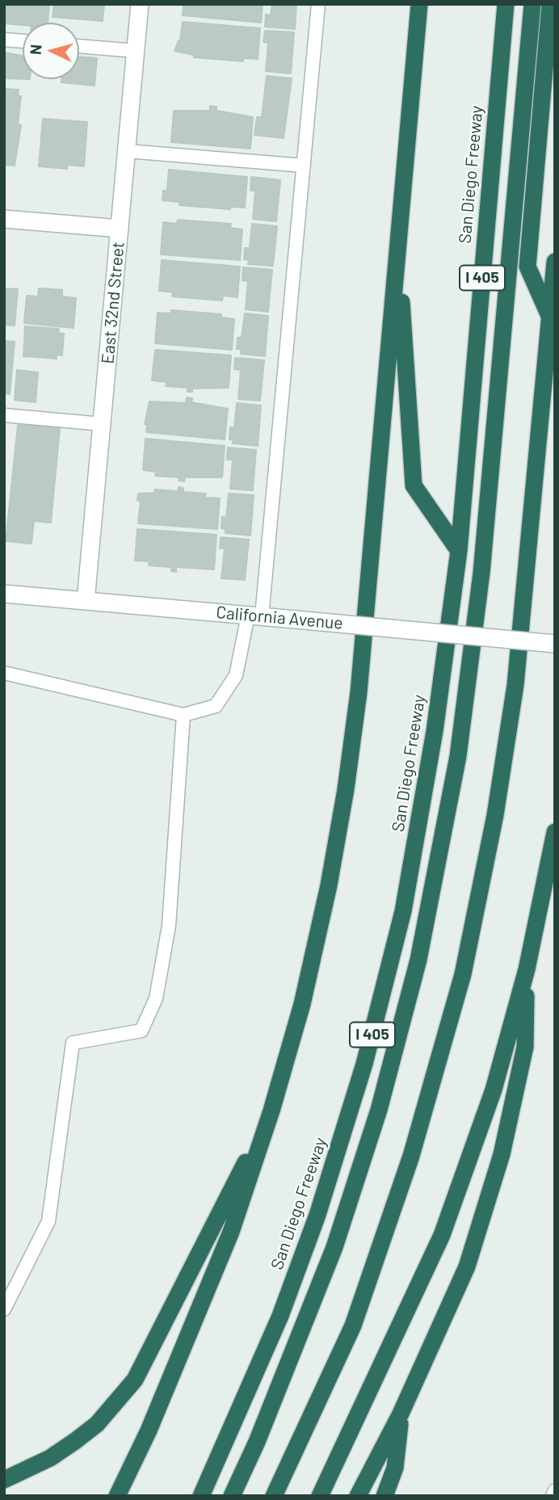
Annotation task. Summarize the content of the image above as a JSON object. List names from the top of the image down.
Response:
{
  "streets": {
    "highway": ["San Diego Freeway", "I 405"],
    "street": ["East 32nd Street", "California Avenue"]
  },
  "crossings": [
    ["East 32nd Street", "California Avenue"]
  ],
  "north": "left"
}
